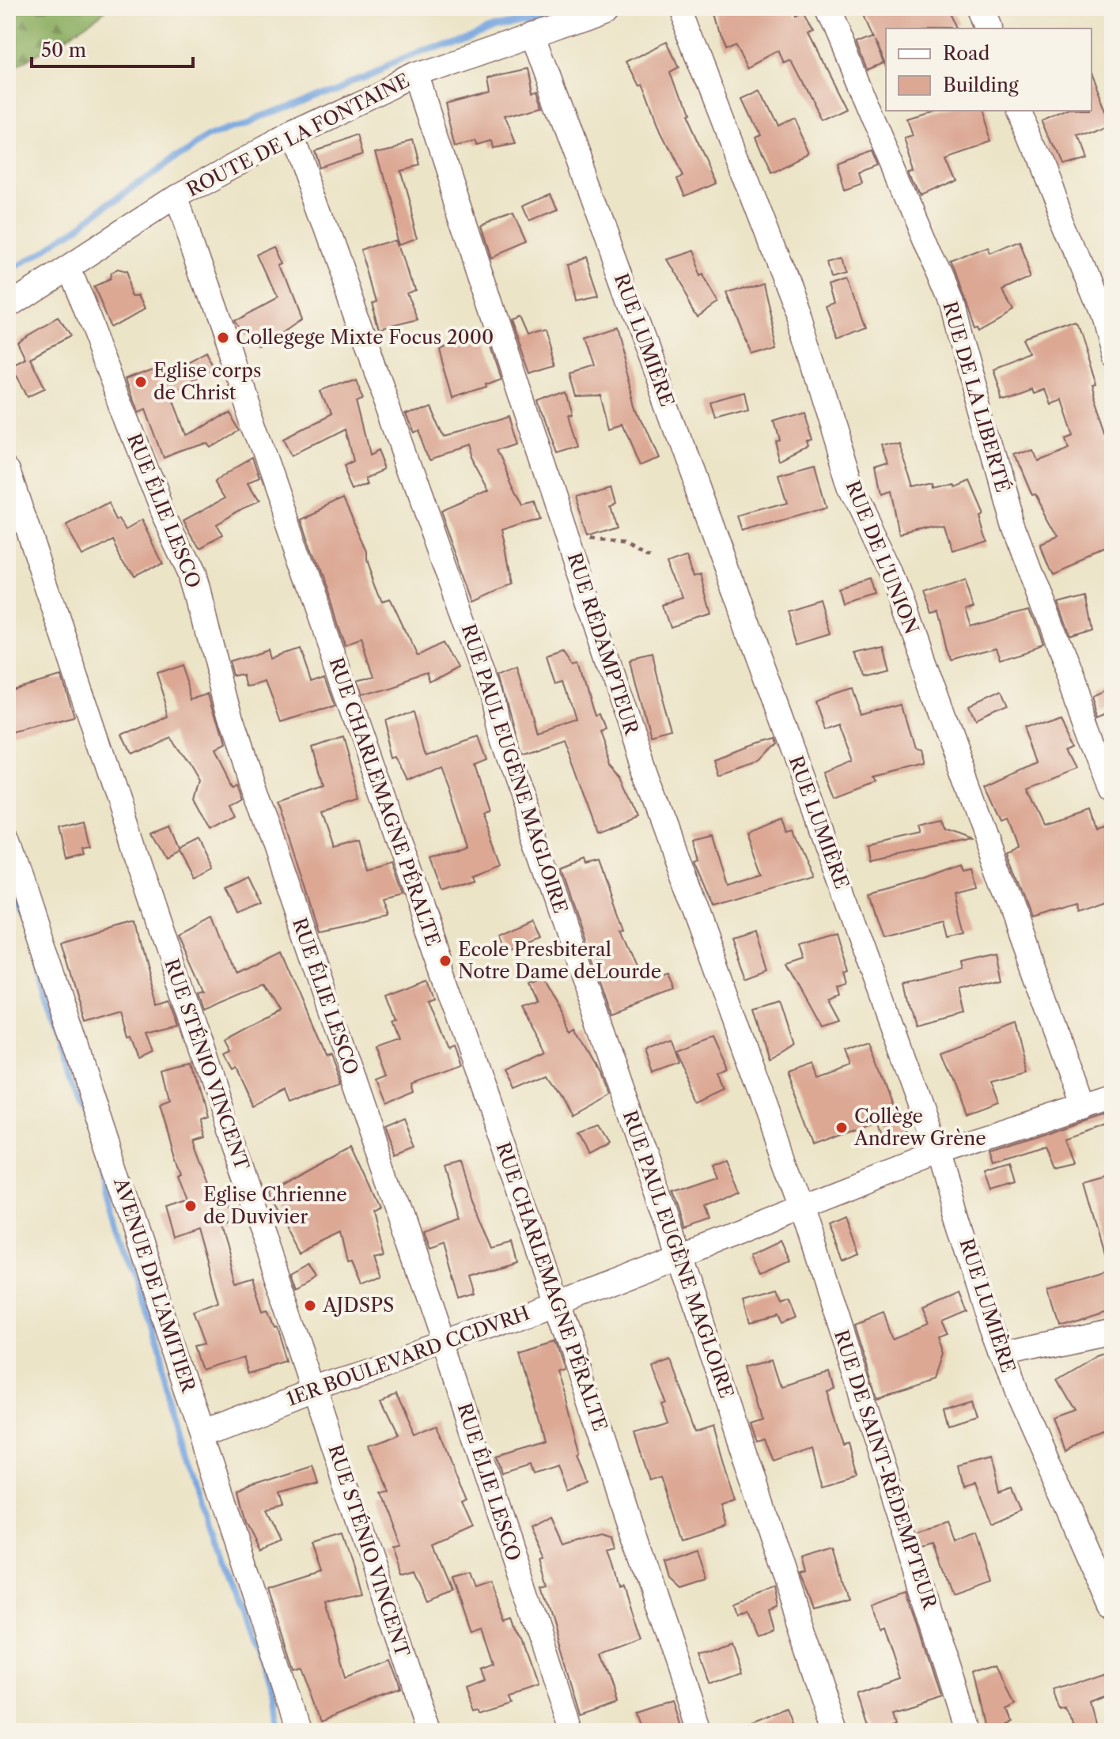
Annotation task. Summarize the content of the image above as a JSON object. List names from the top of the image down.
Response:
{
  "streets": {
    "street": [
      "ROUTE DE LA FONTAINE",
      "RUE LUMIÈRE",
      "RUE DE LA LIBERTÉ",
      "RUE ÉLIE LESCO",
      "RUE DE L'UNION",
      "RUE RÉDAMPTEUR",
      "RUE PAUL EUGÈNE MAGLOIRE",
      "RUE CHARLEMAGNE PÉRALTE",
      "RUE STÉNIO VINCENT",
      "AVENUE DE L'AMITIER",
      "1ER BOULEVARD CCDVRH",
      "RUE DE SAINT-RÉDEMPTEUR"
    ]
  },
  "crossings": [
    ["ROUTE DE LA FONTAINE", "RUE LUMIÈRE"],
    ["ROUTE DE LA FONTAINE", "RUE ÉLIE LESCO"],
    ["ROUTE DE LA FONTAINE", "RUE RÉDAMPTEUR"],
    ["ROUTE DE LA FONTAINE", "RUE PAUL EUGÈNE MAGLOIRE"],
    ["ROUTE DE LA FONTAINE", "RUE CHARLEMAGNE PÉRALTE"],
    ["RUE LUMIÈRE", "1ER BOULEVARD CCDVRH"],
    ["RUE ÉLIE LESCO", "1ER BOULEVARD CCDVRH"],
    ["RUE DE L'UNION", "1ER BOULEVARD CCDVRH"],
    ["RUE RÉDAMPTEUR", "1ER BOULEVARD CCDVRH"],
    ["RUE RÉDAMPTEUR", "RUE DE SAINT-RÉDEMPTEUR"],
    ["RUE PAUL EUGÈNE MAGLOIRE", "1ER BOULEVARD CCDVRH"],
    ["RUE CHARLEMAGNE PÉRALTE", "1ER BOULEVARD CCDVRH"],
    ["RUE STÉNIO VINCENT", "1ER BOULEVARD CCDVRH"],
    ["AVENUE DE L'AMITIER", "1ER BOULEVARD CCDVRH"],
    ["1ER BOULEVARD CCDVRH", "RUE DE SAINT-RÉDEMPTEUR"]
  ],
  "places": [
    "Collegege Mixte Focus 2000",
    "Eglise corps de Christ",
    "Ecole Presbiteral Notre Dame deLourde",
    "Collège Andrew Grène",
    "Eglise Chrienne de Duvivier",
    "AJDSPS"
  ],
  "legend": ["Road", "Building"],
  "scale_bar": "50 m"
}
